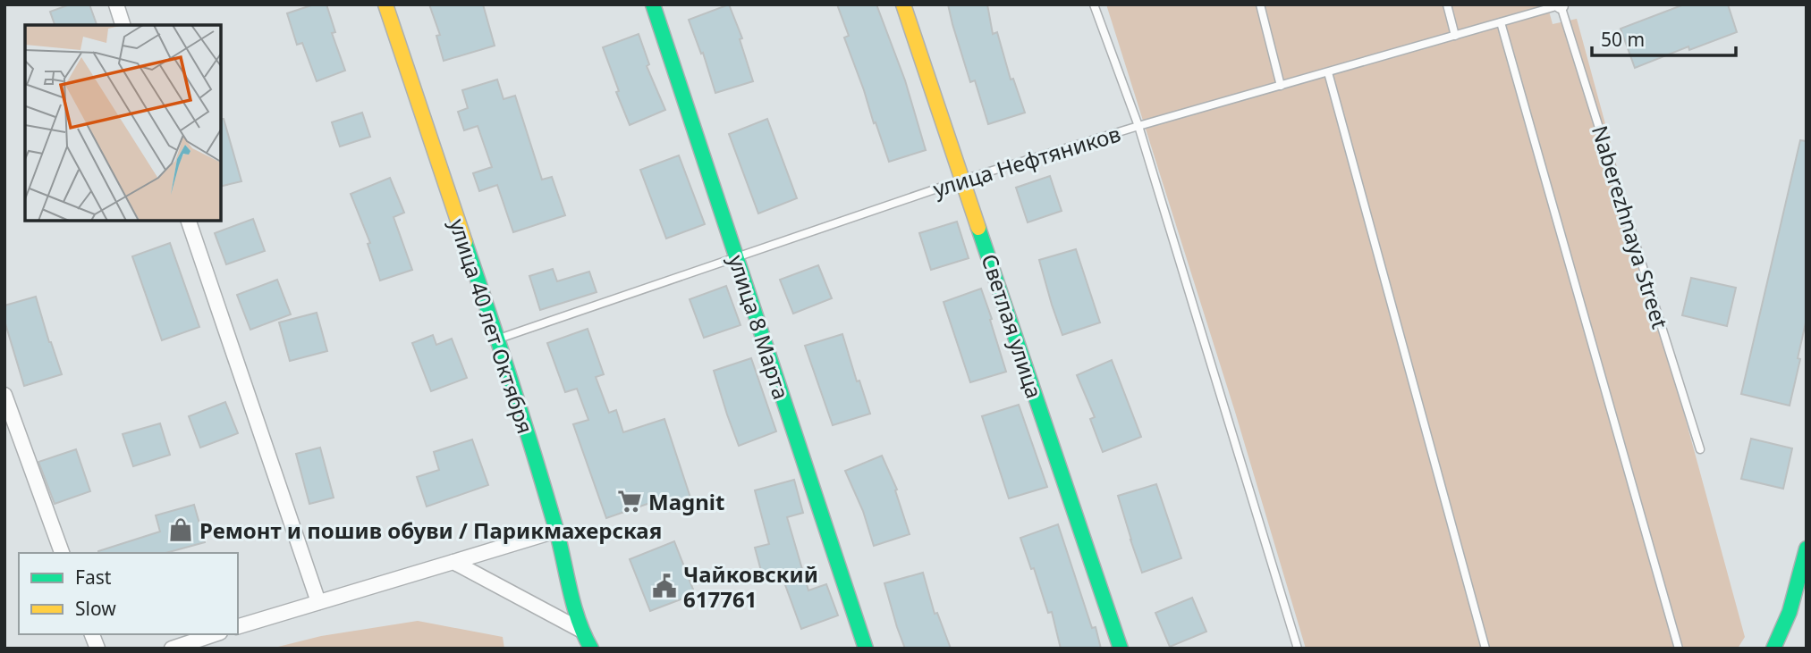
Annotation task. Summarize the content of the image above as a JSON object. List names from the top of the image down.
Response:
{
  "streets": {
    "street": ["улица 40 лет Октября", "Светлая улица", "улица 8 Марта"],
    "lane": ["улица Нефтяников", "Naberezhnaya Street"]
  },
  "crossings": [
    ["улица Нефтяников", "Naberezhnaya Street"],
    ["улица Нефтяников", "улица 40 лет Октября"],
    ["улица Нефтяников", "Светлая улица"],
    ["улица Нефтяников", "улица 8 Марта"]
  ],
  "places": {
    "supermarket": ["Magnit"],
    "shop": ["Ремонт и пошив обуви / Парикмахерская"],
    "public building": ["Чайковский 617761"]
  },
  "legend": ["Fast", "Slow"],
  "scale_bar": "50 m"
}
